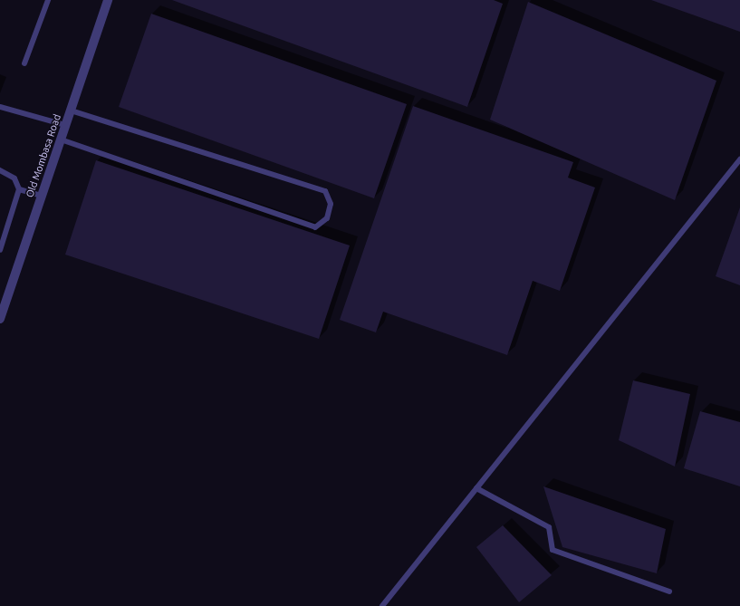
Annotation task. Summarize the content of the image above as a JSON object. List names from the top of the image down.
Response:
{
  "streets": {
    "street": ["Old Mombasa Road"]
  }
}
